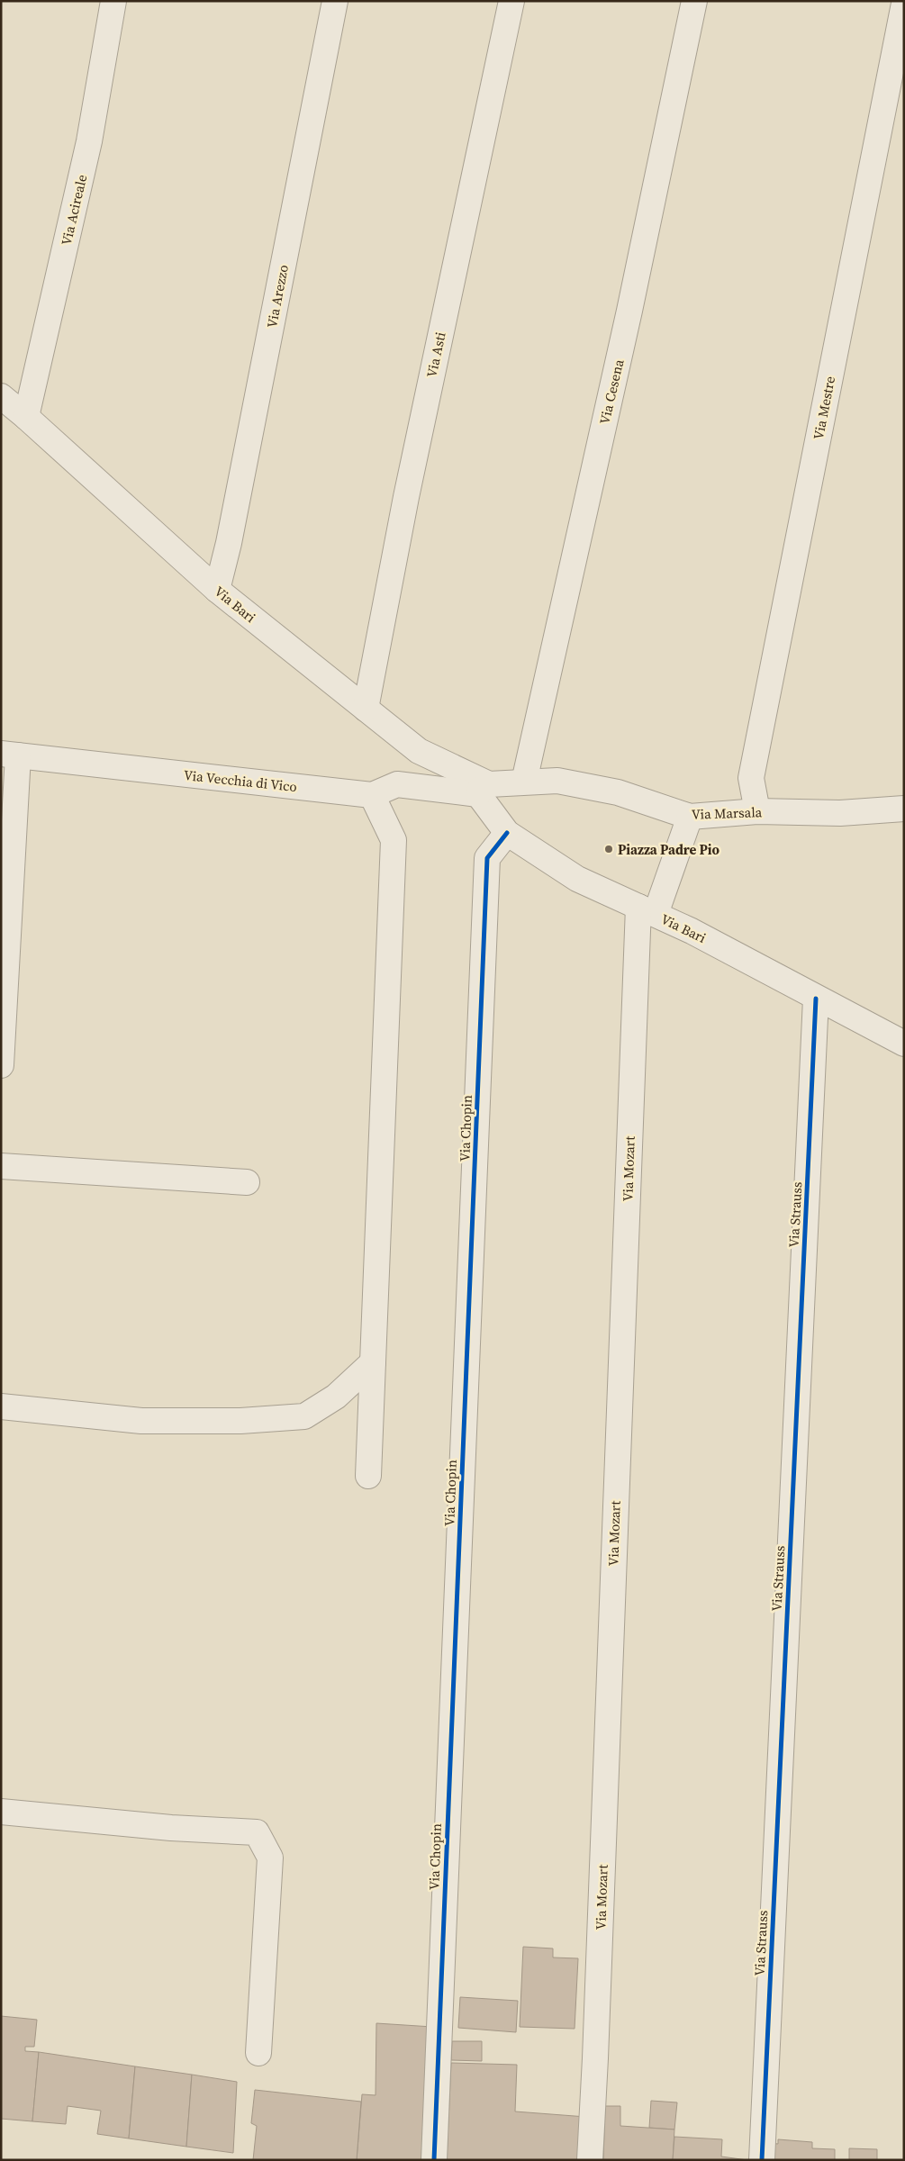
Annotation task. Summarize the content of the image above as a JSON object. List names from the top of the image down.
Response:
{
  "streets": {
    "street": [
      "Via Acireale",
      "Via Arezzo",
      "Via Asti",
      "Via Cesena",
      "Via Mestre",
      "Via Bari",
      "Via Vecchia di Vico",
      "Via Marsala",
      "Via Chopin",
      "Via Mozart",
      "Via Strauss"
    ]
  },
  "crossings": [
    ["Via Acireale", "Via Bari"],
    ["Via Arezzo", "Via Bari"],
    ["Via Asti", "Via Bari"],
    ["Via Cesena", "Via Marsala"],
    ["Via Mestre", "Via Marsala"],
    ["Via Bari", "Via Vecchia di Vico"],
    ["Via Bari", "Via Marsala"],
    ["Via Bari", "Via Chopin"],
    ["Via Bari", "Via Mozart"],
    ["Via Bari", "Via Strauss"],
    ["Via Vecchia di Vico", "Via Marsala"],
    ["Via Marsala", "Via Mozart"]
  ],
  "places": ["Piazza Padre Pio"]
}
